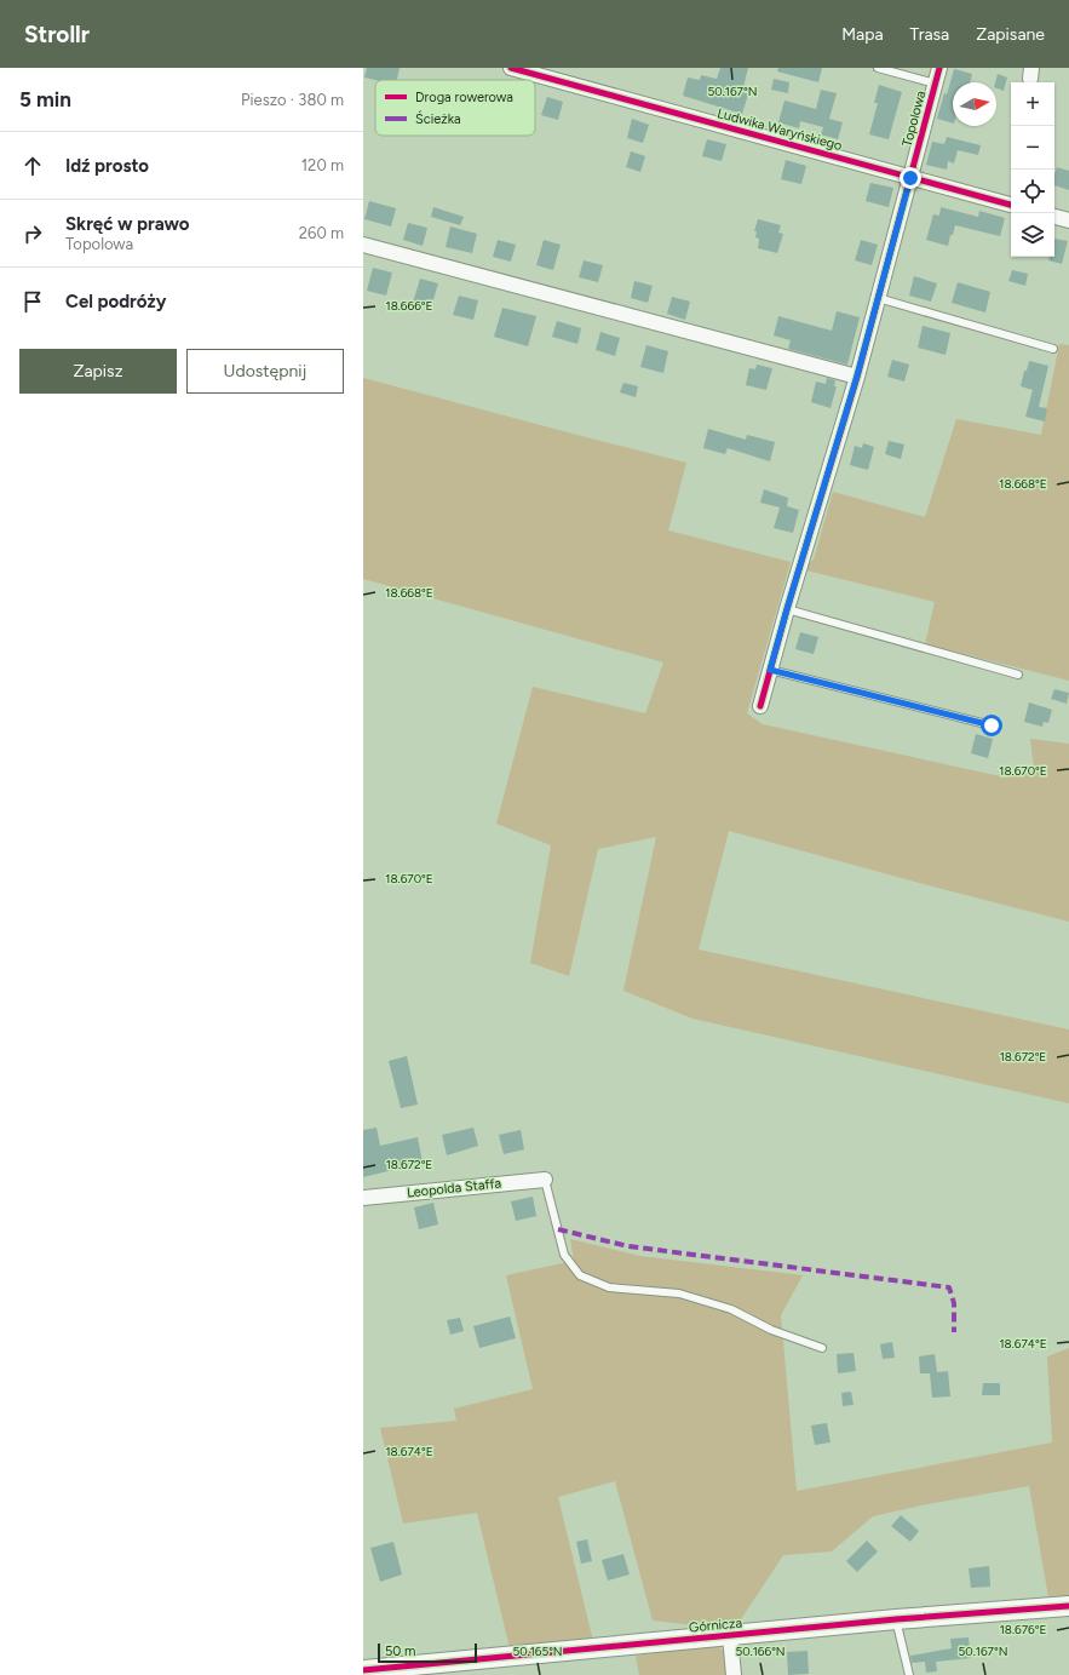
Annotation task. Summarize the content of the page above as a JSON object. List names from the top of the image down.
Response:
{
  "streets": {
    "street": [
      "Topolowa",
      "Ludwika Waryńskiego",
      "Leopolda Staffa",
      "Górnicza"
    ]
  },
  "crossings": [
    ["Topolowa", "Ludwika Waryńskiego"]
  ],
  "legend": ["Droga rowerowa", "Ścieżka"],
  "scale_bar": "50 m",
  "north": "right",
  "page": {
    "header": "Strollr",
    "nav": ["Mapa", "Trasa", "Zapisane"],
    "heading": ["5 min", "Pieszo · 380 m"],
    "map_buttons": ["+", "−"],
    "list": [
      ["Idź prosto", "120 m"],
      ["Skręć w prawo", "Topolowa", "260 m"],
      "Cel podróży"
    ],
    "buttons": ["Zapisz", "Udostępnij"],
    "scale": "50 m"
  },
  "coordinates": [
    "50.167°N",
    "18.666°E",
    "18.668°E",
    "18.670°E",
    "18.672°E",
    "18.674°E",
    "18.676°E",
    "50.165°N",
    "50.166°N"
  ]
}
